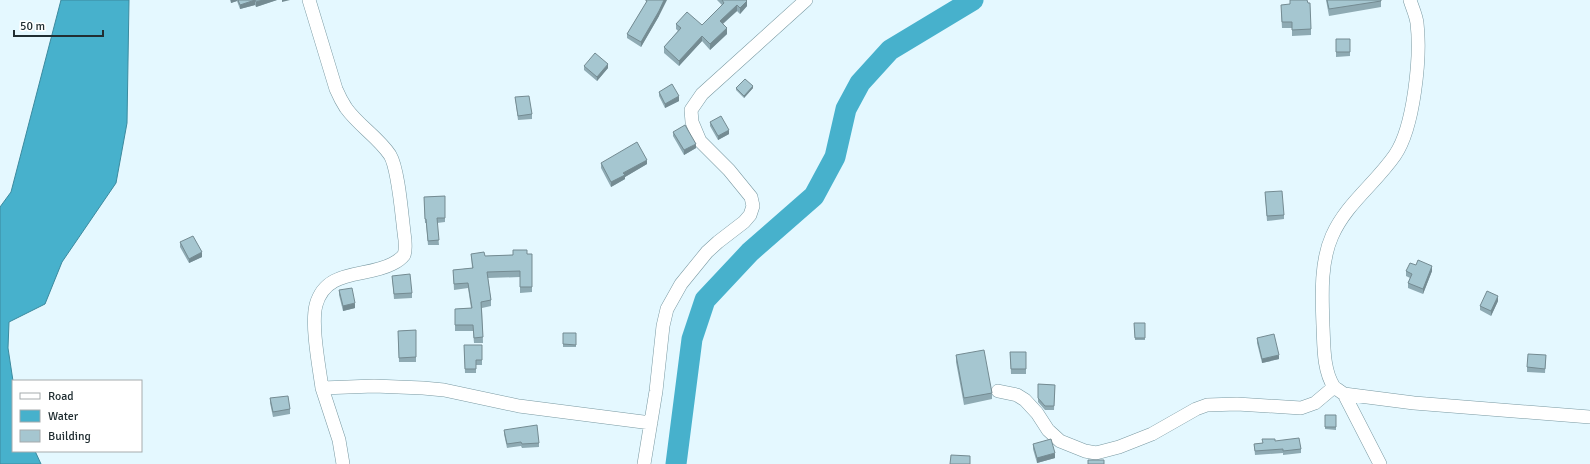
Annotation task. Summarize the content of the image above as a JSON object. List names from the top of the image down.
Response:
{
  "legend": ["Road", "Water", "Building"],
  "scale_bar": "50 m"
}
